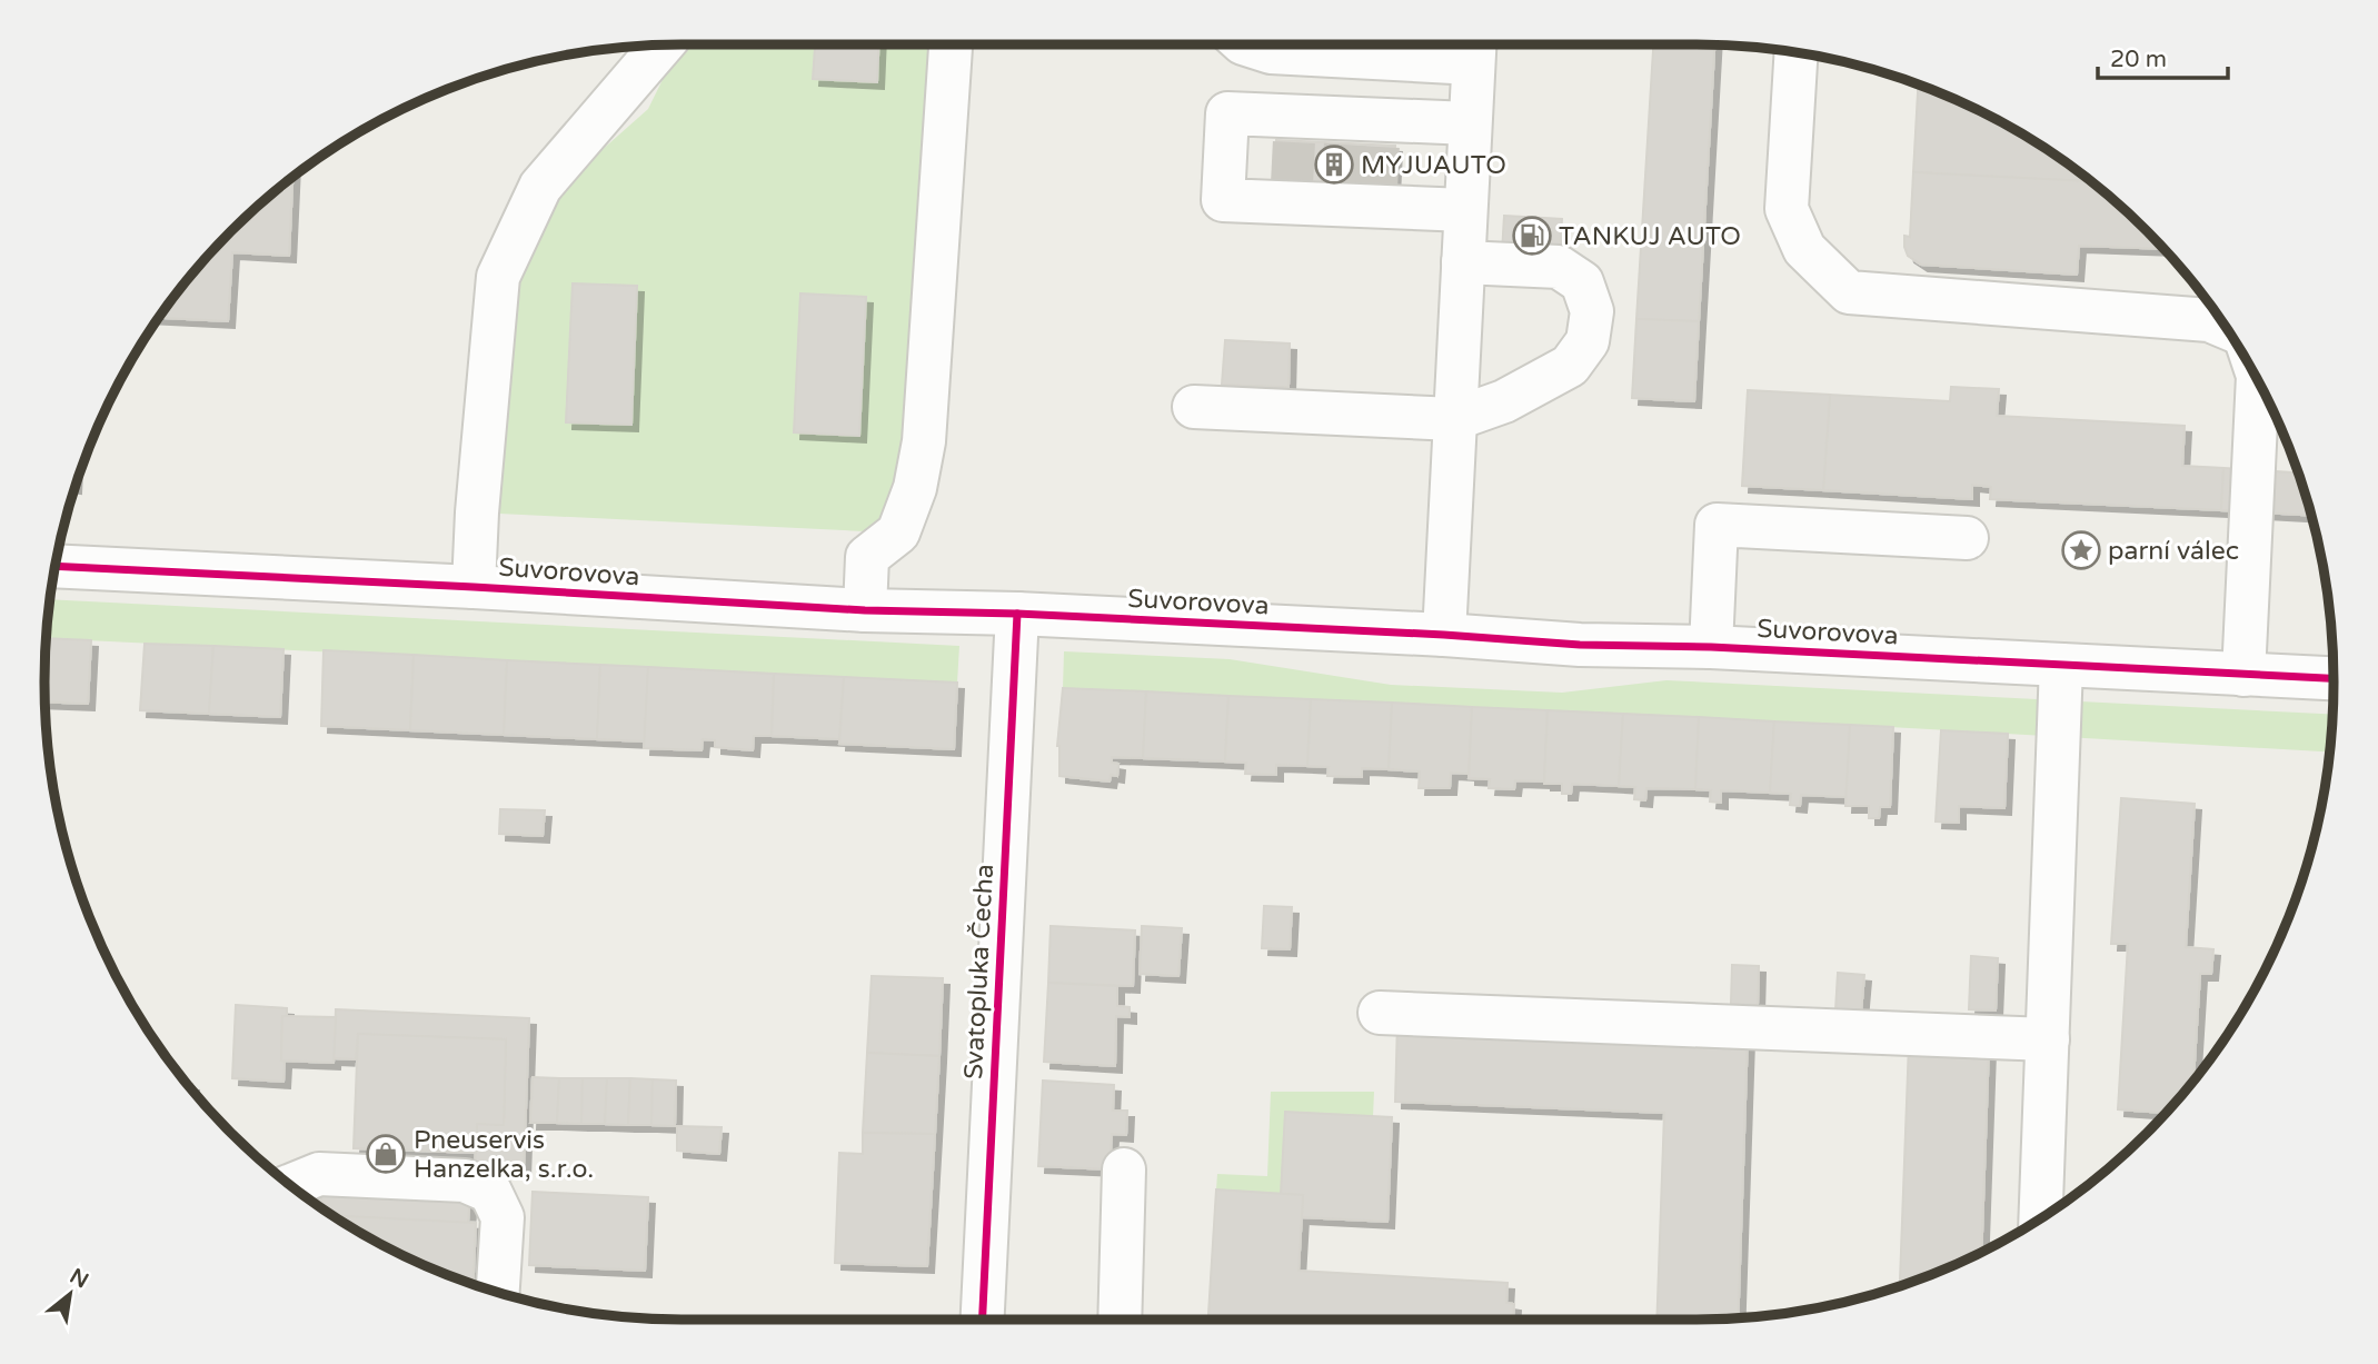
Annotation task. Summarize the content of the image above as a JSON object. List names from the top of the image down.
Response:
{
  "streets": {
    "street": ["Suvorovova", "Svatopluka Čecha"]
  },
  "crossings": [
    ["Suvorovova", "Svatopluka Čecha"]
  ],
  "places": {
    "building": ["MYJUAUTO"],
    "fuel station": ["TANKUJ AUTO"],
    "place": ["parní válec"],
    "shop": ["Pneuservis Hanzelka, s.r.o."]
  },
  "scale_bar": "20 m",
  "north": "top right"
}
